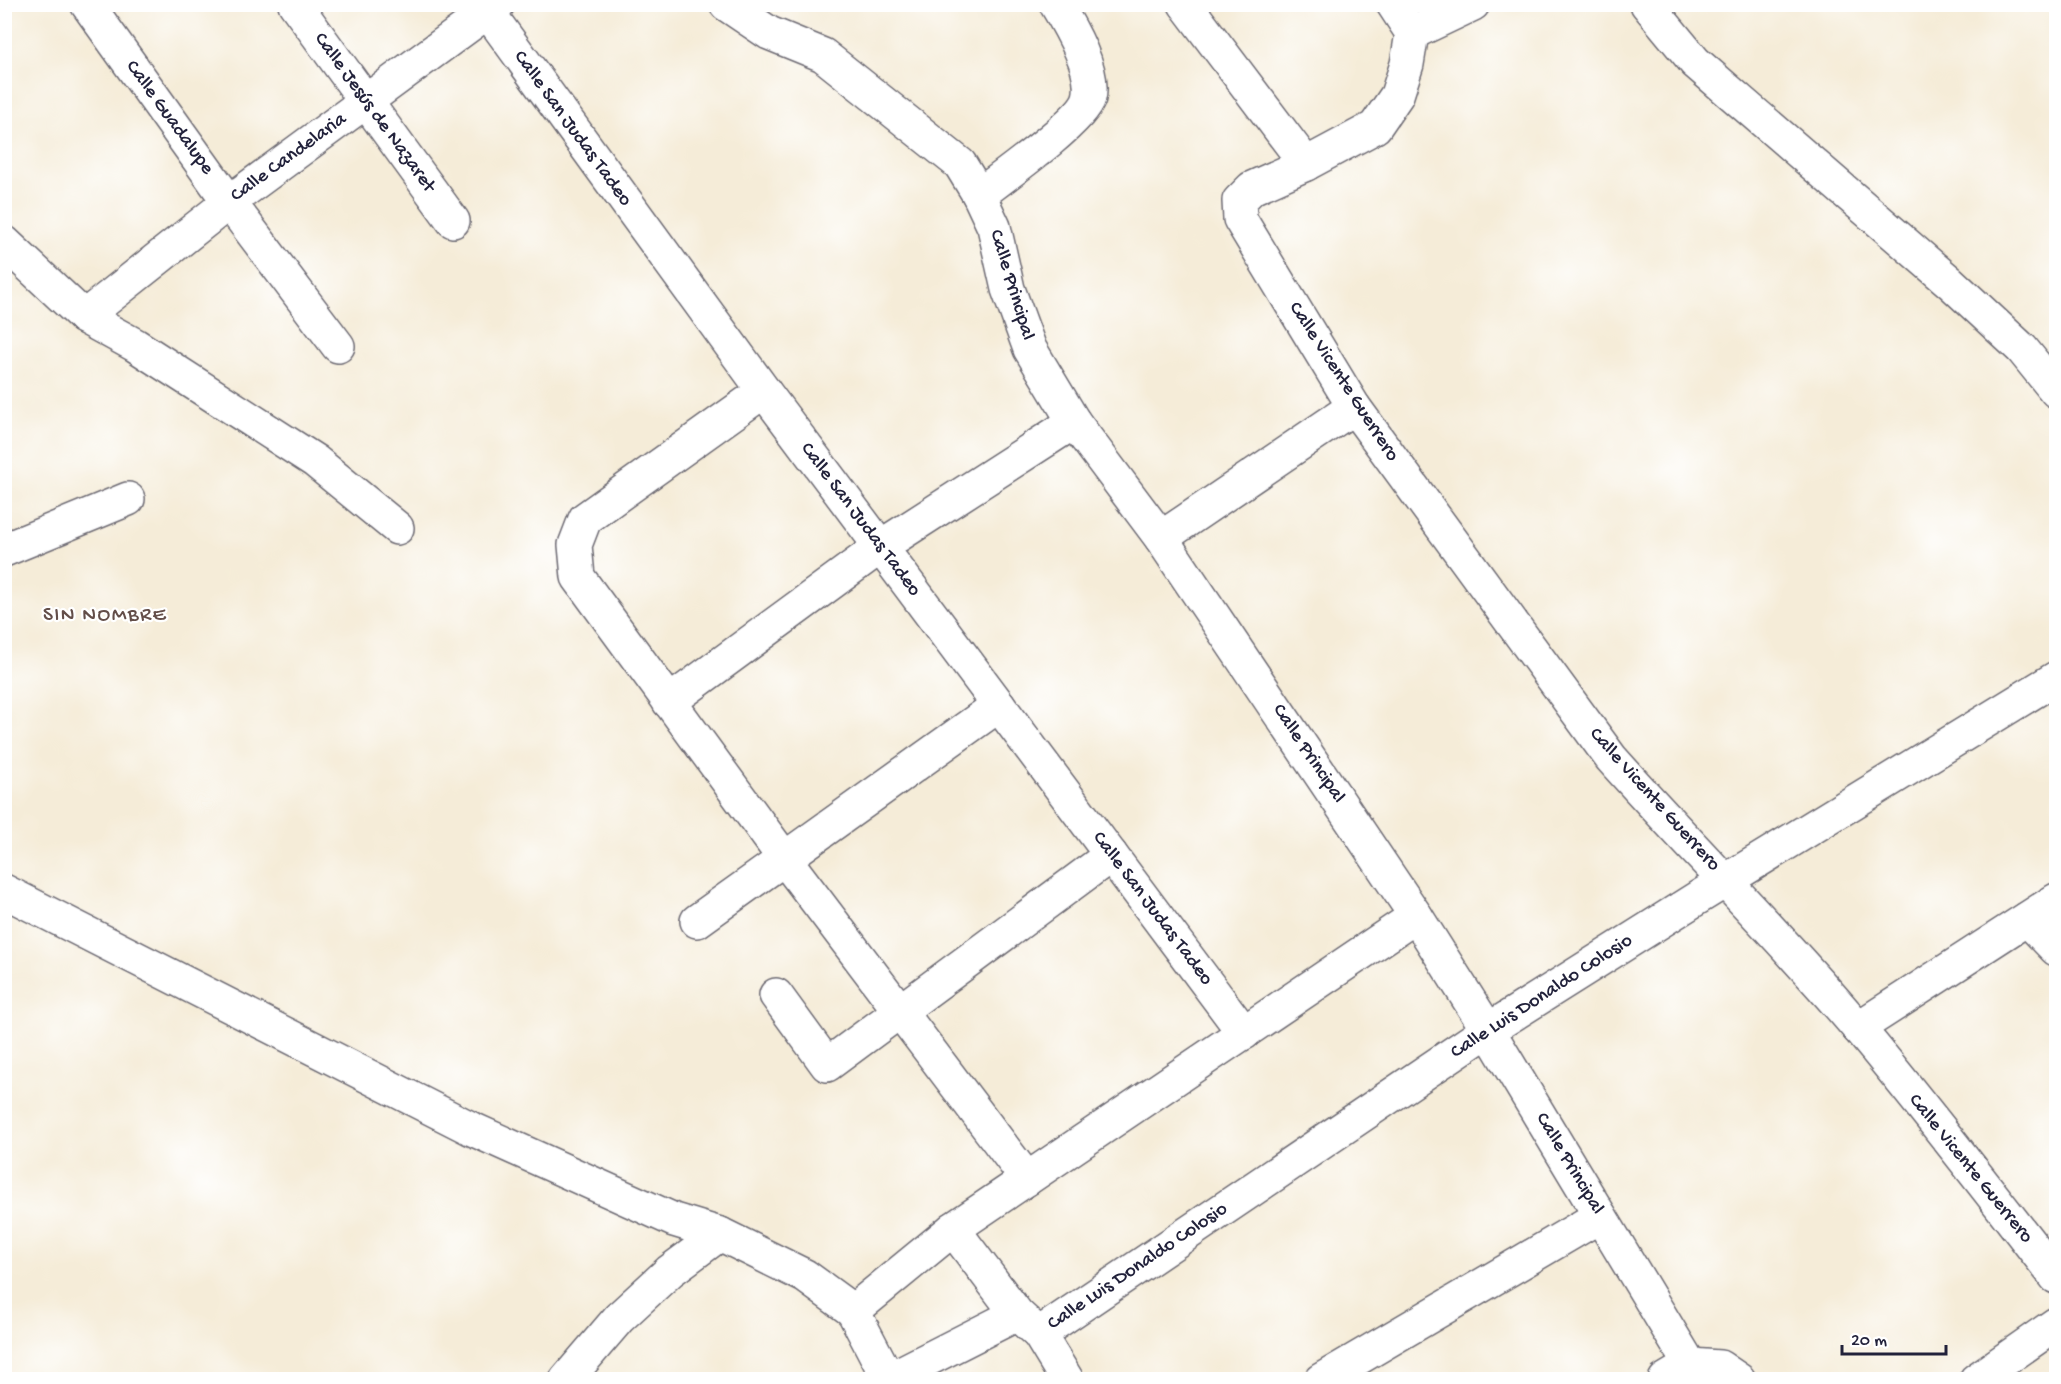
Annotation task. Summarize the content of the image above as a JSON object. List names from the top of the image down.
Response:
{
  "streets": {
    "street": [
      "Calle Jesús de Nazaret",
      "Calle Guadalupe",
      "Calle San Judas Tadeo",
      "Calle Candelaria",
      "Calle Principal",
      "Calle Vicente Guerrero",
      "Calle Luis Donaldo Colosio"
    ]
  },
  "crossings": [
    ["Calle Jesús de Nazaret", "Calle Candelaria"],
    ["Calle Guadalupe", "Calle Candelaria"],
    ["Calle San Judas Tadeo", "Calle Candelaria"],
    ["Calle Principal", "Calle Luis Donaldo Colosio"],
    ["Calle Vicente Guerrero", "Calle Luis Donaldo Colosio"]
  ],
  "districts": ["SIN NOMBRE"],
  "scale_bar": "20 m"
}
